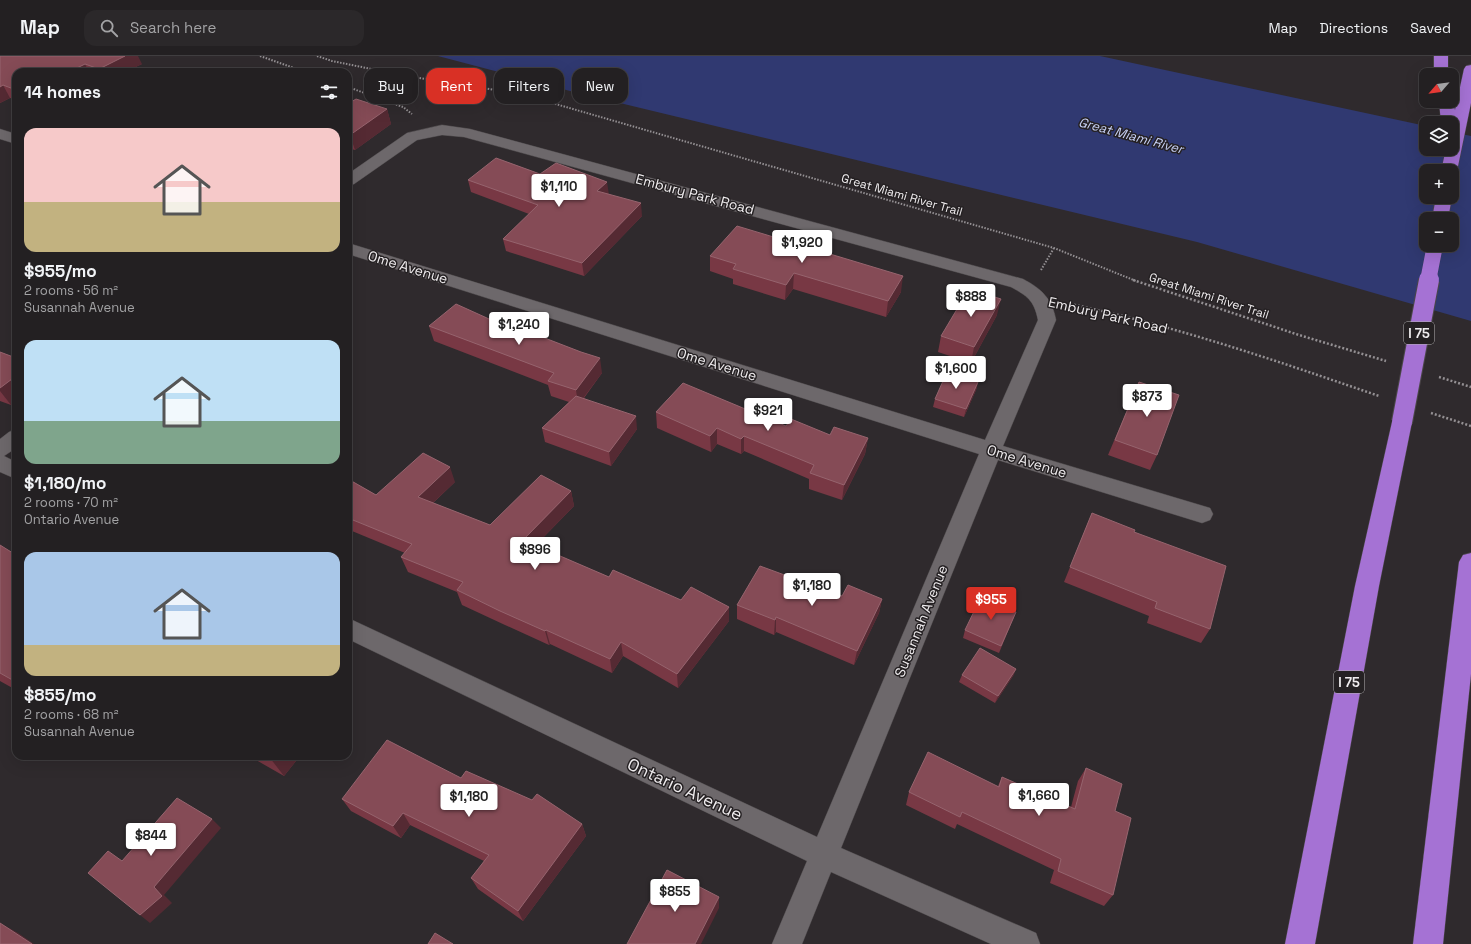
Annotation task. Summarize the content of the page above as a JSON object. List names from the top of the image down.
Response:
{
  "streets": {
    "highway": ["I 75"],
    "street": [
      "Embury Park Road",
      "Ome Avenue",
      "Susannah Avenue",
      "Ontario Avenue"
    ],
    "path": ["Great Miami River Trail"]
  },
  "crossings": [
    ["Embury Park Road", "Susannah Avenue"],
    ["Ome Avenue", "Susannah Avenue"],
    ["Susannah Avenue", "Ontario Avenue"]
  ],
  "water": ["Great Miami River"],
  "north": "bottom left",
  "page": {
    "header": "Map",
    "search": "Search here",
    "nav": ["Map", "Directions", "Saved"],
    "map_buttons": ["+", "−"],
    "chip": [
      "Buy",
      "Rent",
      "Filters",
      "New"
    ],
    "heading": "14 homes",
    "list": [
      {
        "name": "$955/mo",
        "note": "2 rooms · 56 m² · Susannah Avenue"
      },
      {
        "name": "$1,180/mo",
        "note": "2 rooms · 70 m² · Ontario Avenue"
      },
      {
        "name": "$855/mo",
        "note": "2 rooms · 68 m² · Susannah Avenue"
      }
    ],
    "price": [
      "$1,110",
      "$1,920",
      "$888",
      "$1,240",
      "$1,600",
      "$873",
      "$921",
      "$896",
      "$1,180",
      "$955",
      "$1,660",
      "$1,180",
      "$844",
      "$855"
    ]
  }
}
